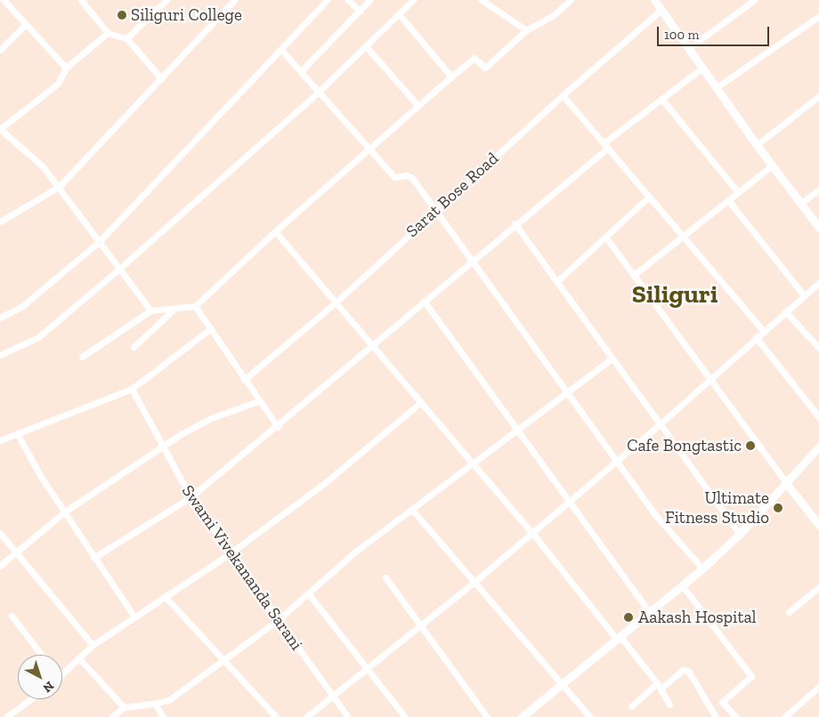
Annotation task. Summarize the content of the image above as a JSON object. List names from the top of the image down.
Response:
{
  "streets": {
    "street": ["Sarat Bose Road", "Swami Vivekananda Sarani"]
  },
  "districts": ["Siliguri"],
  "places": [
    "Siliguri College",
    "Cafe Bongtastic",
    "Ultimate Fitness Studio",
    "Aakash Hospital"
  ],
  "scale_bar": "100 m",
  "north": "bottom right"
}
